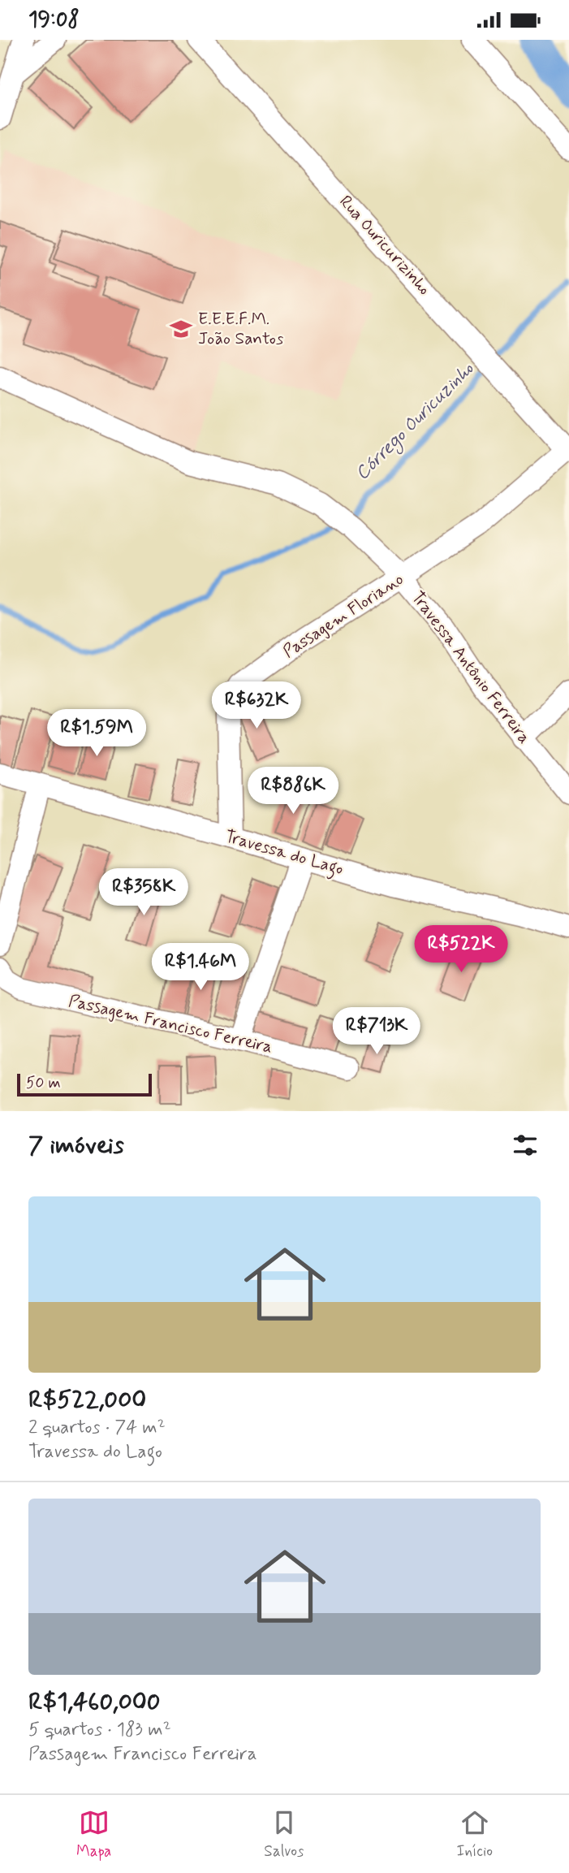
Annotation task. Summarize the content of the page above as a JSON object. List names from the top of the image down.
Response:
{
  "streets": {
    "street": [
      "Rua Ouricurizinho",
      "Passagem Floriano",
      "Travessa Antônio Ferreira",
      "Travessa do Lago",
      "Passagem Francisco Ferreira"
    ]
  },
  "crossings": [
    ["Rua Ouricurizinho", "Passagem Floriano"],
    ["Passagem Floriano", "Travessa Antônio Ferreira"],
    ["Passagem Floriano", "Travessa do Lago"]
  ],
  "water": ["Córrego Ouricuzinho"],
  "places": {
    "school or university": ["E.E.E.F.M. João Santos"]
  },
  "scale_bar": "50 m",
  "page": {
    "status": "19:08",
    "price": [
      "R$632K",
      "R$1.59M",
      "R$886K",
      "R$358K",
      "R$522K",
      "R$1.46M",
      "R$713K"
    ],
    "scale": "50 m",
    "heading": "7 imóveis",
    "list": [
      {
        "name": "R$522,000",
        "note": "2 quartos · 74 m² · Travessa do Lago"
      },
      {
        "name": "R$1,460,000",
        "note": "5 quartos · 183 m² · Passagem Francisco Ferreira"
      }
    ],
    "tabs": ["Mapa", "Salvos", "Início"]
  }
}
